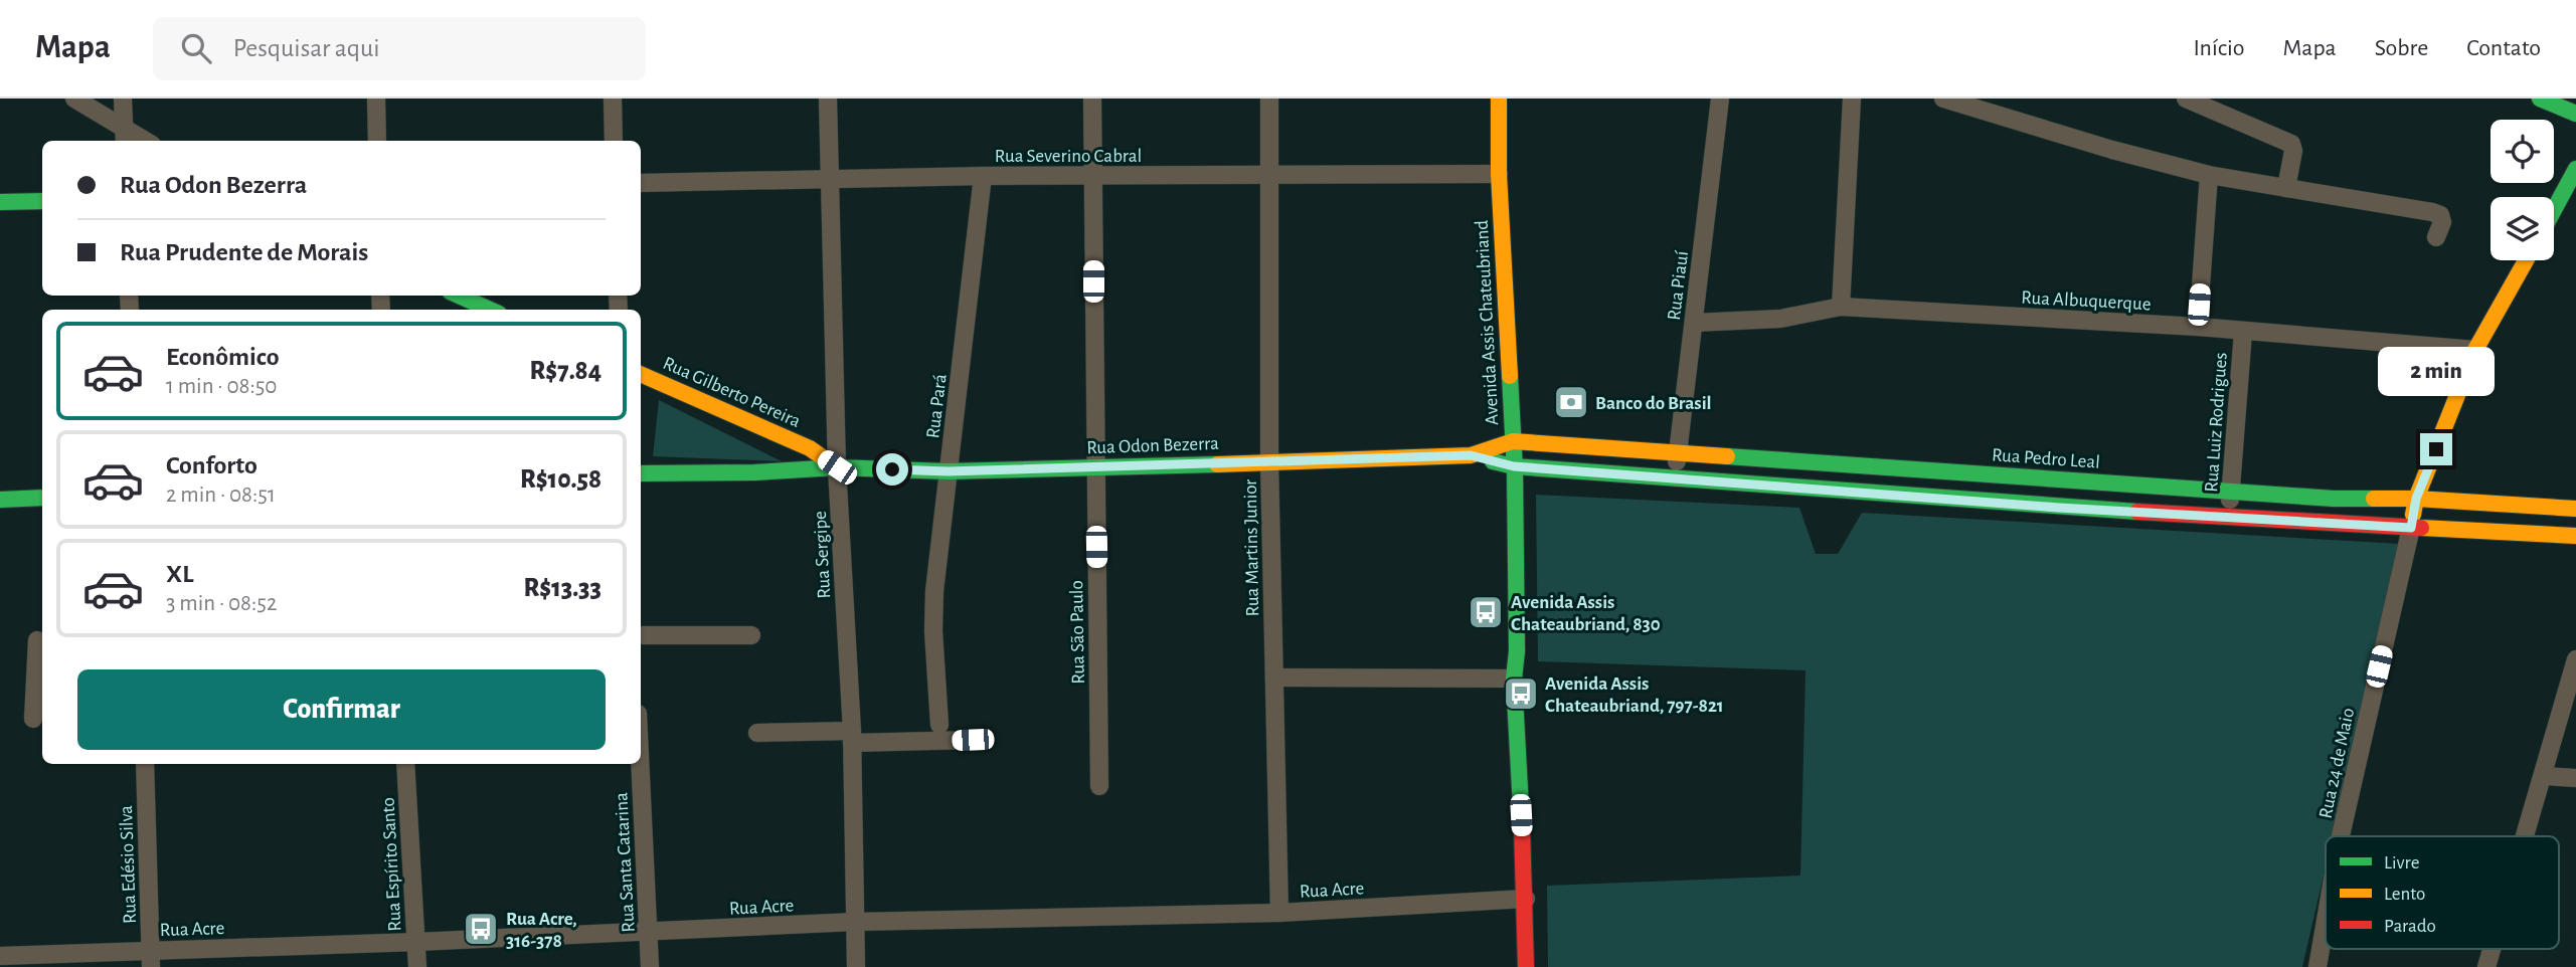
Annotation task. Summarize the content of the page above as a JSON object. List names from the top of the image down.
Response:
{
  "streets": {
    "main road": [
      "Avenida Assis Chateubriand",
      "Rua Gilberto Pereira",
      "Rua Odon Bezerra",
      "Rua Pedro Leal"
    ],
    "street": [
      "Rua Severino Cabral",
      "Rua Piauí",
      "Rua Albuquerque",
      "Rua Pará",
      "Rua Luiz Rodrigues",
      "Rua Martins Junior",
      "Rua Sergipe",
      "Rua São Paulo",
      "Rua 24 de Maio",
      "Rua Santa Catarina",
      "Rua Edésio Silva",
      "Rua Espírito Santo",
      "Rua Acre"
    ]
  },
  "crossings": [
    ["Rua Severino Cabral", "Avenida Assis Chateubriand"],
    ["Rua Severino Cabral", "Rua Pará"],
    ["Rua Severino Cabral", "Rua Martins Junior"],
    ["Rua Severino Cabral", "Rua Sergipe"],
    ["Rua Severino Cabral", "Rua São Paulo"],
    ["Rua Piauí", "Rua Albuquerque"],
    ["Rua Piauí", "Rua Pedro Leal"],
    ["Rua Albuquerque", "Rua Luiz Rodrigues"],
    ["Avenida Assis Chateubriand", "Rua Odon Bezerra"],
    ["Avenida Assis Chateubriand", "Rua Pedro Leal"],
    ["Avenida Assis Chateubriand", "Rua Acre"],
    ["Rua Gilberto Pereira", "Rua Odon Bezerra"],
    ["Rua Gilberto Pereira", "Rua Sergipe"],
    ["Rua Pará", "Rua Odon Bezerra"],
    ["Rua Luiz Rodrigues", "Rua Pedro Leal"],
    ["Rua Odon Bezerra", "Rua Pedro Leal"],
    ["Rua Odon Bezerra", "Rua Martins Junior"],
    ["Rua Odon Bezerra", "Rua Sergipe"],
    ["Rua Odon Bezerra", "Rua São Paulo"],
    ["Rua Martins Junior", "Rua Acre"],
    ["Rua Sergipe", "Rua Acre"],
    ["Rua Santa Catarina", "Rua Acre"],
    ["Rua Edésio Silva", "Rua Acre"],
    ["Rua Espírito Santo", "Rua Acre"]
  ],
  "places": {
    "bank": ["Banco do Brasil"],
    "bus stop": ["Avenida Assis Chateaubriand, 830", "Avenida Assis Chateaubriand, 797-821", "Rua Acre, 316-378"]
  },
  "legend": ["Livre", "Lento", "Parado"],
  "page": {
    "header": "Mapa",
    "search": "Pesquisar aqui",
    "nav": [
      "Início",
      "Mapa",
      "Sobre",
      "Contato"
    ],
    "banner": ["Rua Odon Bezerra", "Rua Prudente de Morais"],
    "list": [
      {
        "name": "Econômico",
        "note": "1 min · 08:50",
        "value": "R$7.84"
      },
      {
        "name": "Conforto",
        "note": "2 min · 08:51",
        "value": "R$10.58"
      },
      {
        "name": "XL",
        "note": "3 min · 08:52",
        "value": "R$13.33"
      }
    ],
    "bubble": "2 min",
    "buttons": "Confirmar"
  }
}
